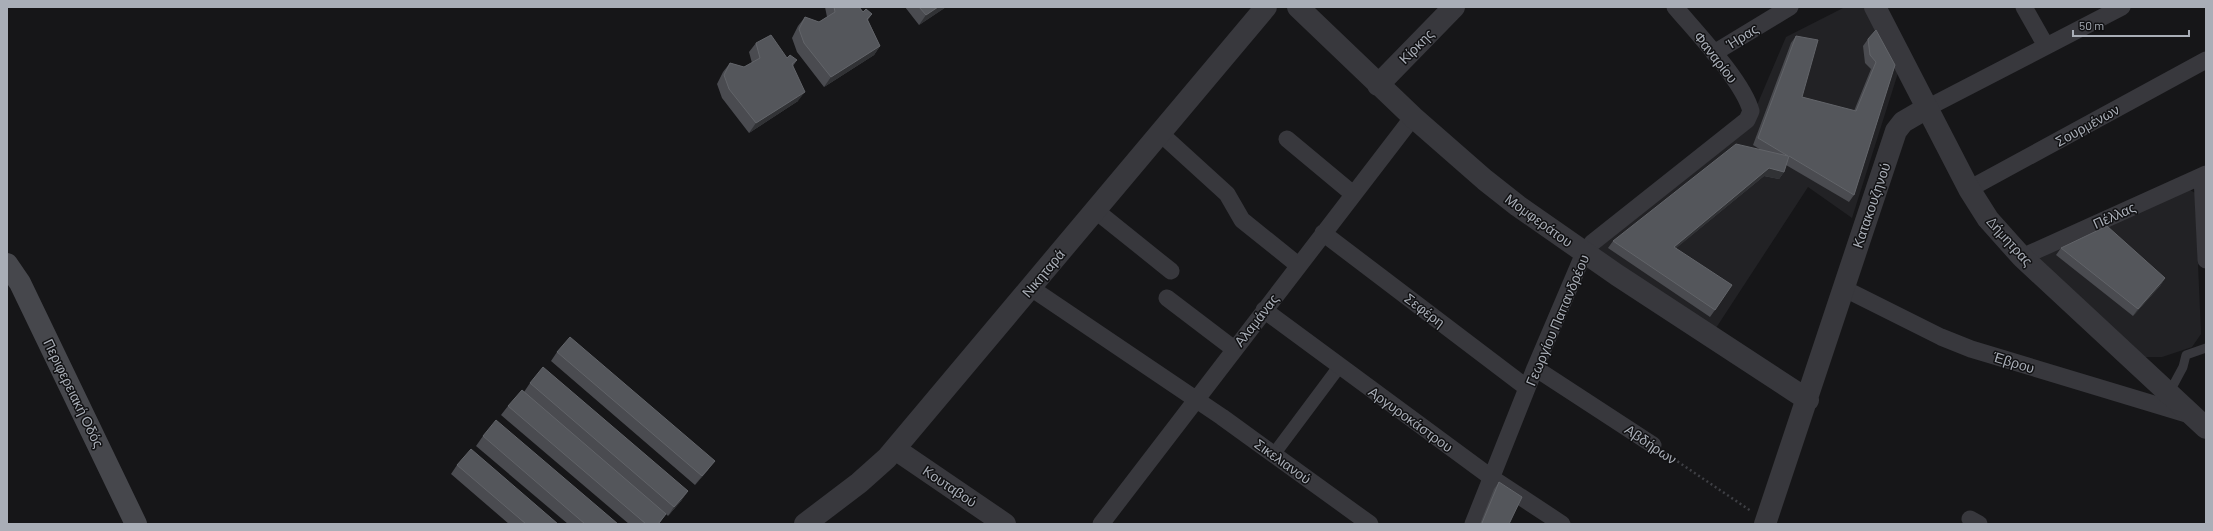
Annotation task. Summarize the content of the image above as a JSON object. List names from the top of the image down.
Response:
{
  "streets": {
    "main road": ["Περιφερειακή Οδός"],
    "street": [
      "Ήρας",
      "Κίρκης",
      "Φαναρίου",
      "Σουρμένων",
      "Κατακουζηνού",
      "Πέλλας",
      "Μομφεράτου",
      "Δήμητρας",
      "Νικηταρά",
      "Σεφέρη",
      "Αλαμάνας",
      "Γεωργίου Παπανδρέου",
      "Έβρου",
      "Αργυροκάστρου",
      "Αβδήρων",
      "Σικελιανού",
      "Κουταβού"
    ]
  },
  "crossings": [
    ["Ήρας", "Φαναρίου"],
    ["Κίρκης", "Μομφεράτου"],
    ["Φαναρίου", "Γεωργίου Παπανδρέου"],
    ["Σουρμένων", "Δήμητρας"],
    ["Κατακουζηνού", "Μομφεράτου"],
    ["Κατακουζηνού", "Δήμητρας"],
    ["Κατακουζηνού", "Έβρου"],
    ["Κατακουζηνού", "Αβδήρων"],
    ["Πέλλας", "Δήμητρας"],
    ["Μομφεράτου", "Αλαμάνας"],
    ["Μομφεράτου", "Γεωργίου Παπανδρέου"],
    ["Δήμητρας", "Έβρου"],
    ["Νικηταρά", "Σικελιανού"],
    ["Νικηταρά", "Κουταβού"],
    ["Σεφέρη", "Αλαμάνας"],
    ["Σεφέρη", "Γεωργίου Παπανδρέου"],
    ["Αλαμάνας", "Αργυροκάστρου"],
    ["Αλαμάνας", "Σικελιανού"],
    ["Γεωργίου Παπανδρέου", "Αργυροκάστρου"],
    ["Γεωργίου Παπανδρέου", "Αβδήρων"]
  ],
  "scale_bar": "50 m"
}
